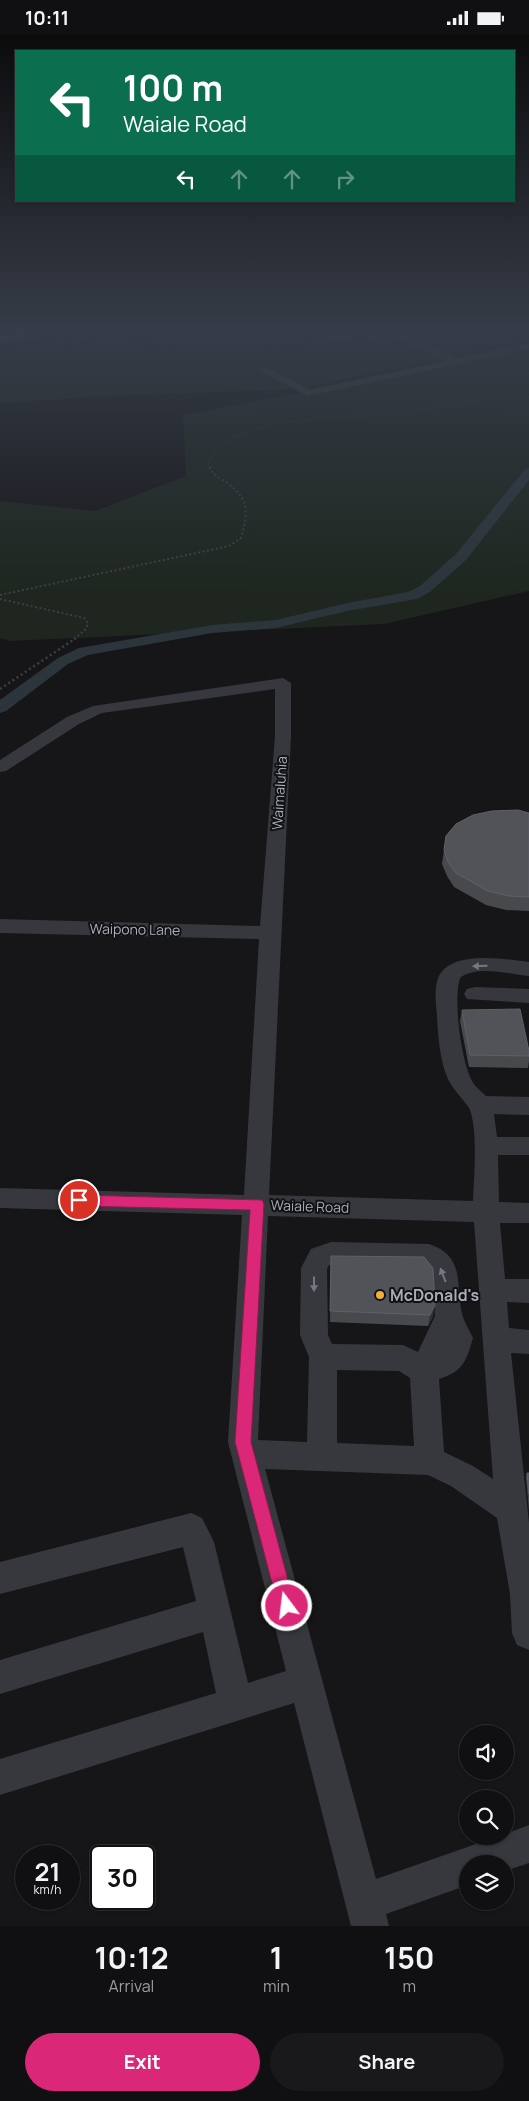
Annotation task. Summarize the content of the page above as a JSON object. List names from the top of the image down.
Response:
{
  "streets": {
    "street": ["Waimaluhia", "Waipono Lane", "Waiale Road"]
  },
  "crossings": [
    ["Waimaluhia", "Waipono Lane"],
    ["Waimaluhia", "Waiale Road"]
  ],
  "places": ["McDonald's"],
  "page": {
    "status": "10:11",
    "turn": ["100 m", "Waiale Road"],
    "speed": "21 km/h",
    "limit": "30",
    "eta": [
      "10:12",
      "Arrival",
      "1",
      "min",
      "150",
      "m"
    ],
    "buttons": ["Exit", "Share"]
  }
}
